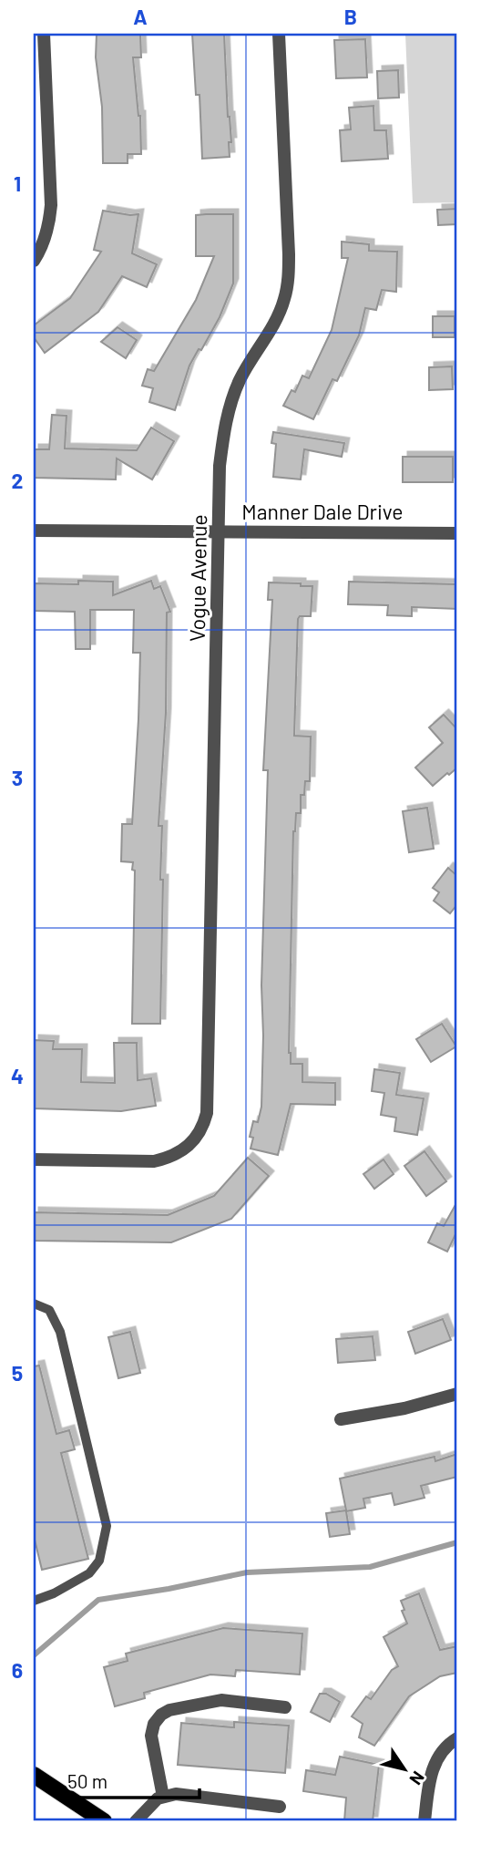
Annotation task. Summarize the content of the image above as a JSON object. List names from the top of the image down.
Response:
{
  "streets": {
    "street": ["Manner Dale Drive", "Vogue Avenue"]
  },
  "crossings": [
    ["Manner Dale Drive", "Vogue Avenue"]
  ],
  "scale_bar": "50 m",
  "north": "bottom right",
  "grid": {
    "columns": ["A", "B"],
    "rows": [
      "1",
      "2",
      "3",
      "4",
      "5",
      "6"
    ]
  }
}
